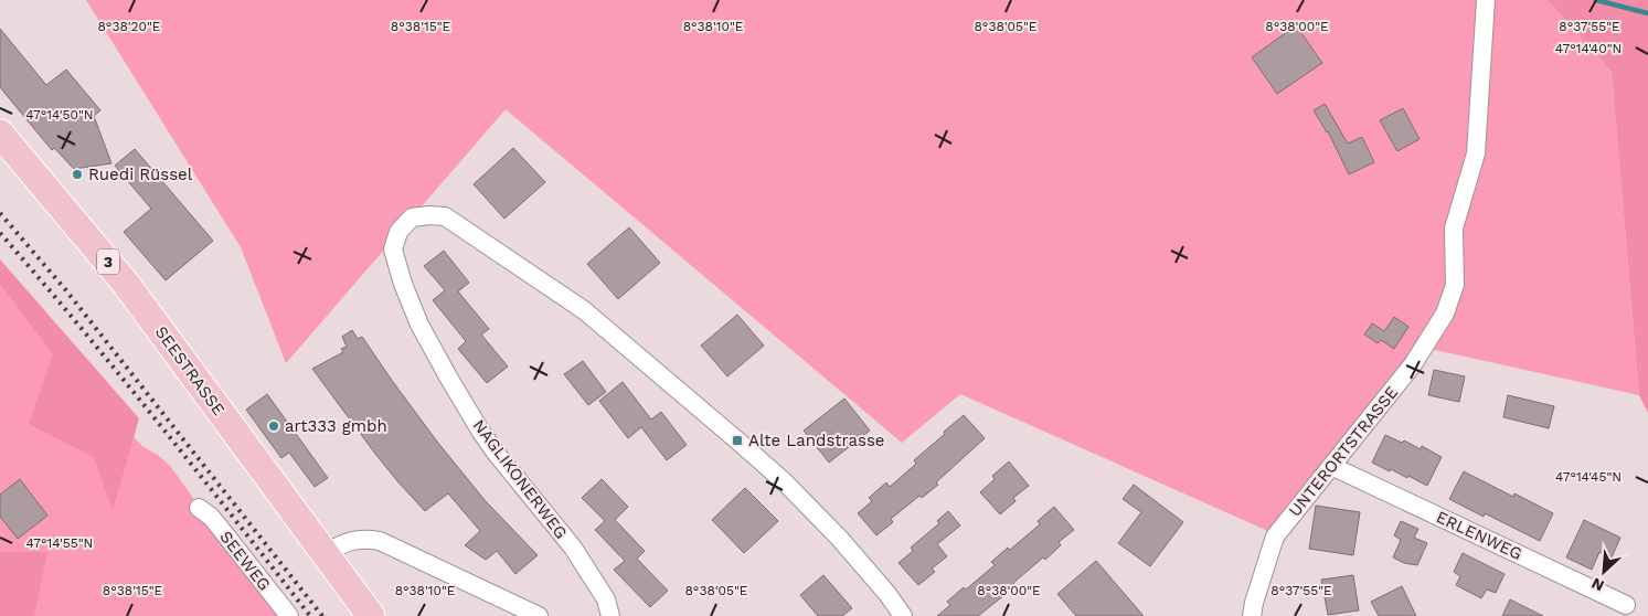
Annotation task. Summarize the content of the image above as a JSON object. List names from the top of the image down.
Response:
{
  "streets": {
    "main road": ["3", "SEESTRASSE"],
    "street": [
      "UNTERORTSTRASSE",
      "NAGLIKONERWEG",
      "ERLENWEG",
      "SEEWEG"
    ]
  },
  "crossings": [
    ["UNTERORTSTRASSE", "ERLENWEG"]
  ],
  "places": {
    "other": ["Ruedi Rüssel", "art333 gmbh"],
    "transit": ["Alte Landstrasse"]
  },
  "north": "bottom left",
  "coordinates": [
    "8°38'20\"E",
    "8°38'15\"E",
    "8°38'10\"E",
    "8°38'05\"E",
    "8°38'00\"E",
    "8°37'55\"E",
    "47°14'40\"N",
    "47°14'50\"N",
    "47°14'45\"N",
    "47°14'55\"N"
  ]
}
